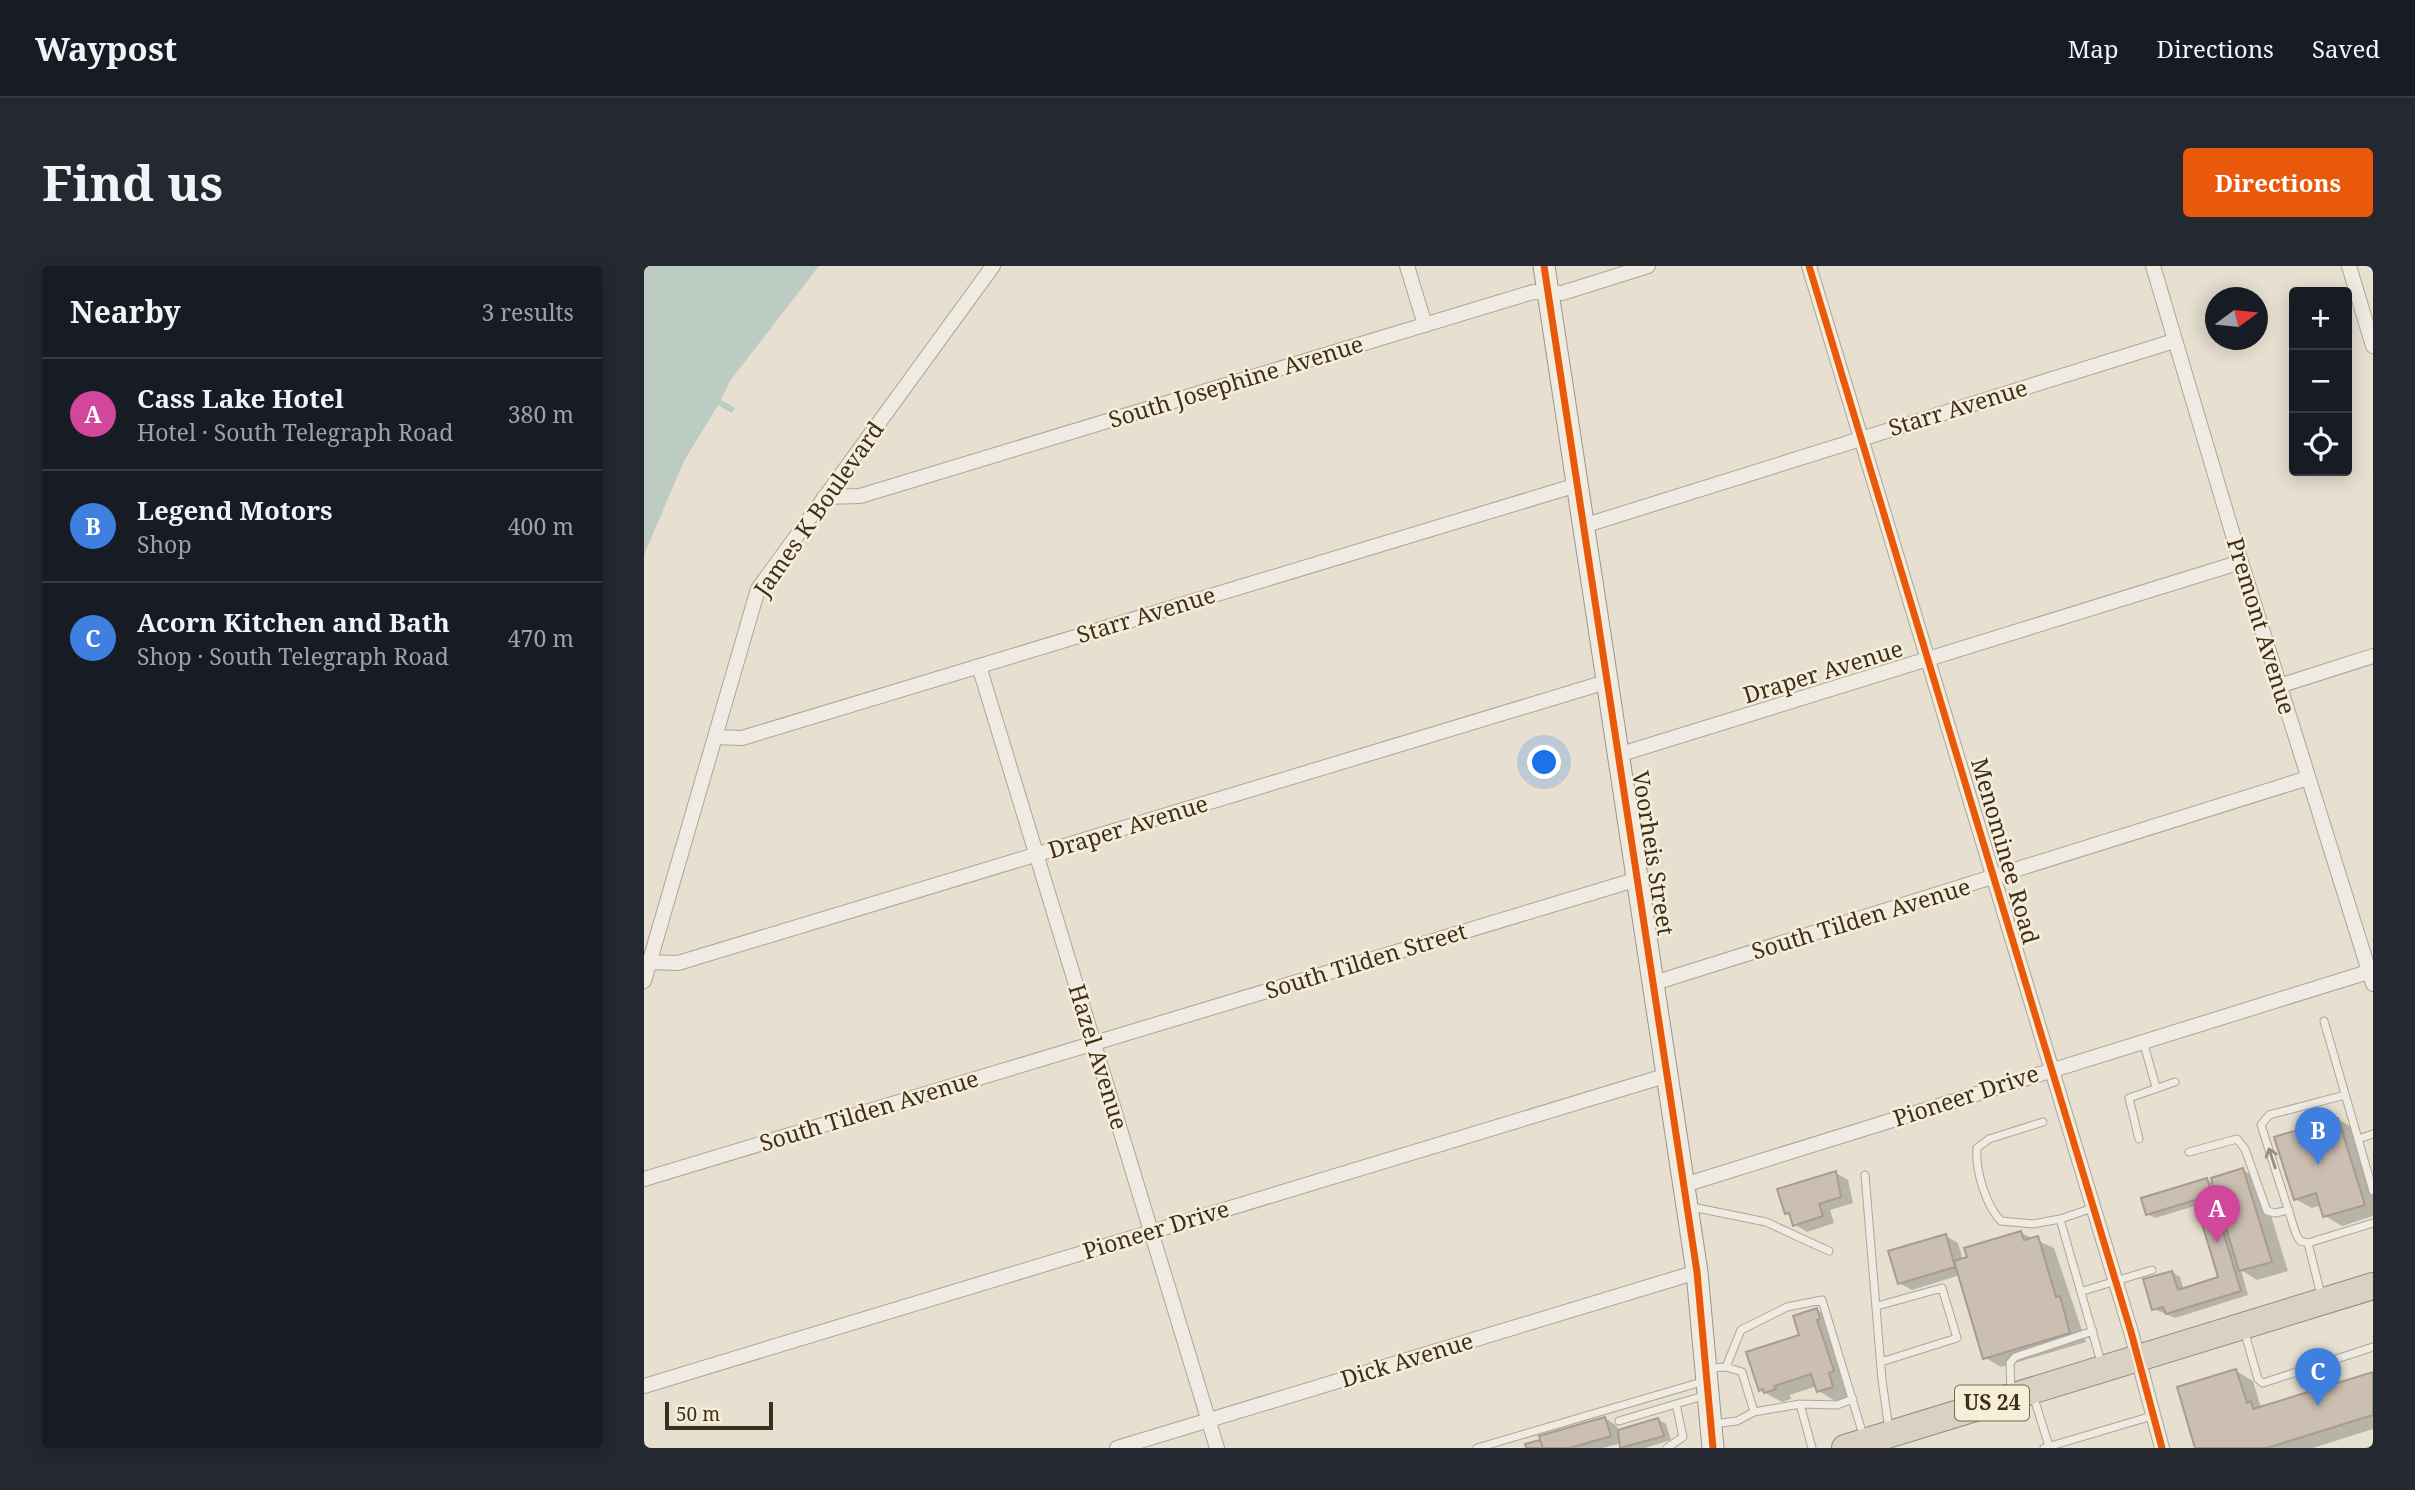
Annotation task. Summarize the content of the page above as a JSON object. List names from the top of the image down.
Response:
{
  "streets": {
    "highway": ["US 24"],
    "street": [
      "South Josephine Avenue",
      "Starr Avenue",
      "James K Boulevard",
      "Premont Avenue",
      "Draper Avenue",
      "Menominee Road",
      "Voorheis Street",
      "South Tilden Avenue",
      "South Tilden Street",
      "Hazel Avenue",
      "Pioneer Drive",
      "Dick Avenue"
    ]
  },
  "crossings": [
    ["South Josephine Avenue", "James K Boulevard"],
    ["South Josephine Avenue", "Voorheis Street"],
    ["Starr Avenue", "James K Boulevard"],
    ["Starr Avenue", "Premont Avenue"],
    ["Starr Avenue", "Menominee Road"],
    ["Starr Avenue", "Voorheis Street"],
    ["Starr Avenue", "Hazel Avenue"],
    ["James K Boulevard", "Draper Avenue"],
    ["Premont Avenue", "Draper Avenue"],
    ["Premont Avenue", "South Tilden Avenue"],
    ["Premont Avenue", "Pioneer Drive"],
    ["Draper Avenue", "Menominee Road"],
    ["Draper Avenue", "Voorheis Street"],
    ["Draper Avenue", "Hazel Avenue"],
    ["Menominee Road", "South Tilden Avenue"],
    ["Menominee Road", "Pioneer Drive"],
    ["Menominee Road", "US 24"],
    ["Voorheis Street", "South Tilden Avenue"],
    ["Voorheis Street", "South Tilden Street"],
    ["Voorheis Street", "Pioneer Drive"],
    ["Voorheis Street", "Dick Avenue"],
    ["South Tilden Avenue", "South Tilden Street"],
    ["South Tilden Avenue", "Hazel Avenue"],
    ["South Tilden Street", "Hazel Avenue"],
    ["Hazel Avenue", "Pioneer Drive"],
    ["Hazel Avenue", "Dick Avenue"]
  ],
  "scale_bar": "50 m",
  "north": "right",
  "page": {
    "header": "Waypost",
    "nav": ["Map", "Directions", "Saved"],
    "buttons": "Directions",
    "title": "Find us",
    "heading": ["Nearby", "3 results"],
    "map_buttons": ["+", "−"],
    "list": [
      {
        "mark": "A",
        "name": "Cass Lake Hotel",
        "note": "Hotel · South Telegraph Road",
        "value": "380 m"
      },
      {
        "mark": "B",
        "name": "Legend Motors",
        "note": "Shop",
        "value": "400 m"
      },
      {
        "mark": "C",
        "name": "Acorn Kitchen and Bath",
        "note": "Shop · South Telegraph Road",
        "value": "470 m"
      }
    ],
    "pins": ["B", "A", "C"],
    "scale": "50 m"
  }
}
